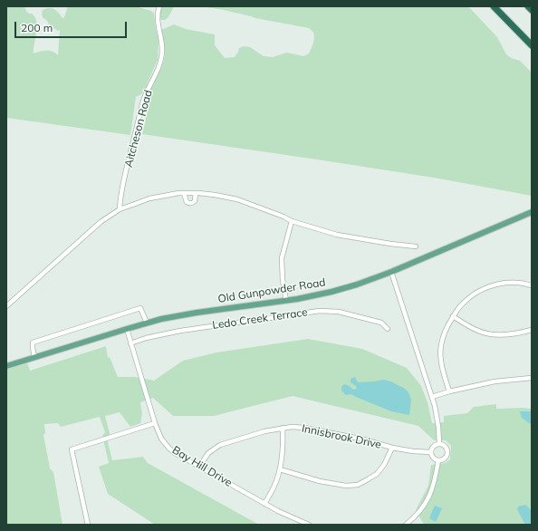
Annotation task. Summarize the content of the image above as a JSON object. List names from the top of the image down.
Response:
{
  "streets": {
    "main road": ["Old Gunpowder Road"],
    "street": [
      "Aitcheson Road",
      "Ledo Creek Terrace",
      "Innisbrook Drive",
      "Bay Hill Drive"
    ]
  },
  "crossings": [
    ["Old Gunpowder Road", "Bay Hill Drive"],
    ["Ledo Creek Terrace", "Bay Hill Drive"],
    ["Innisbrook Drive", "Bay Hill Drive"]
  ],
  "scale_bar": "200 m"
}
